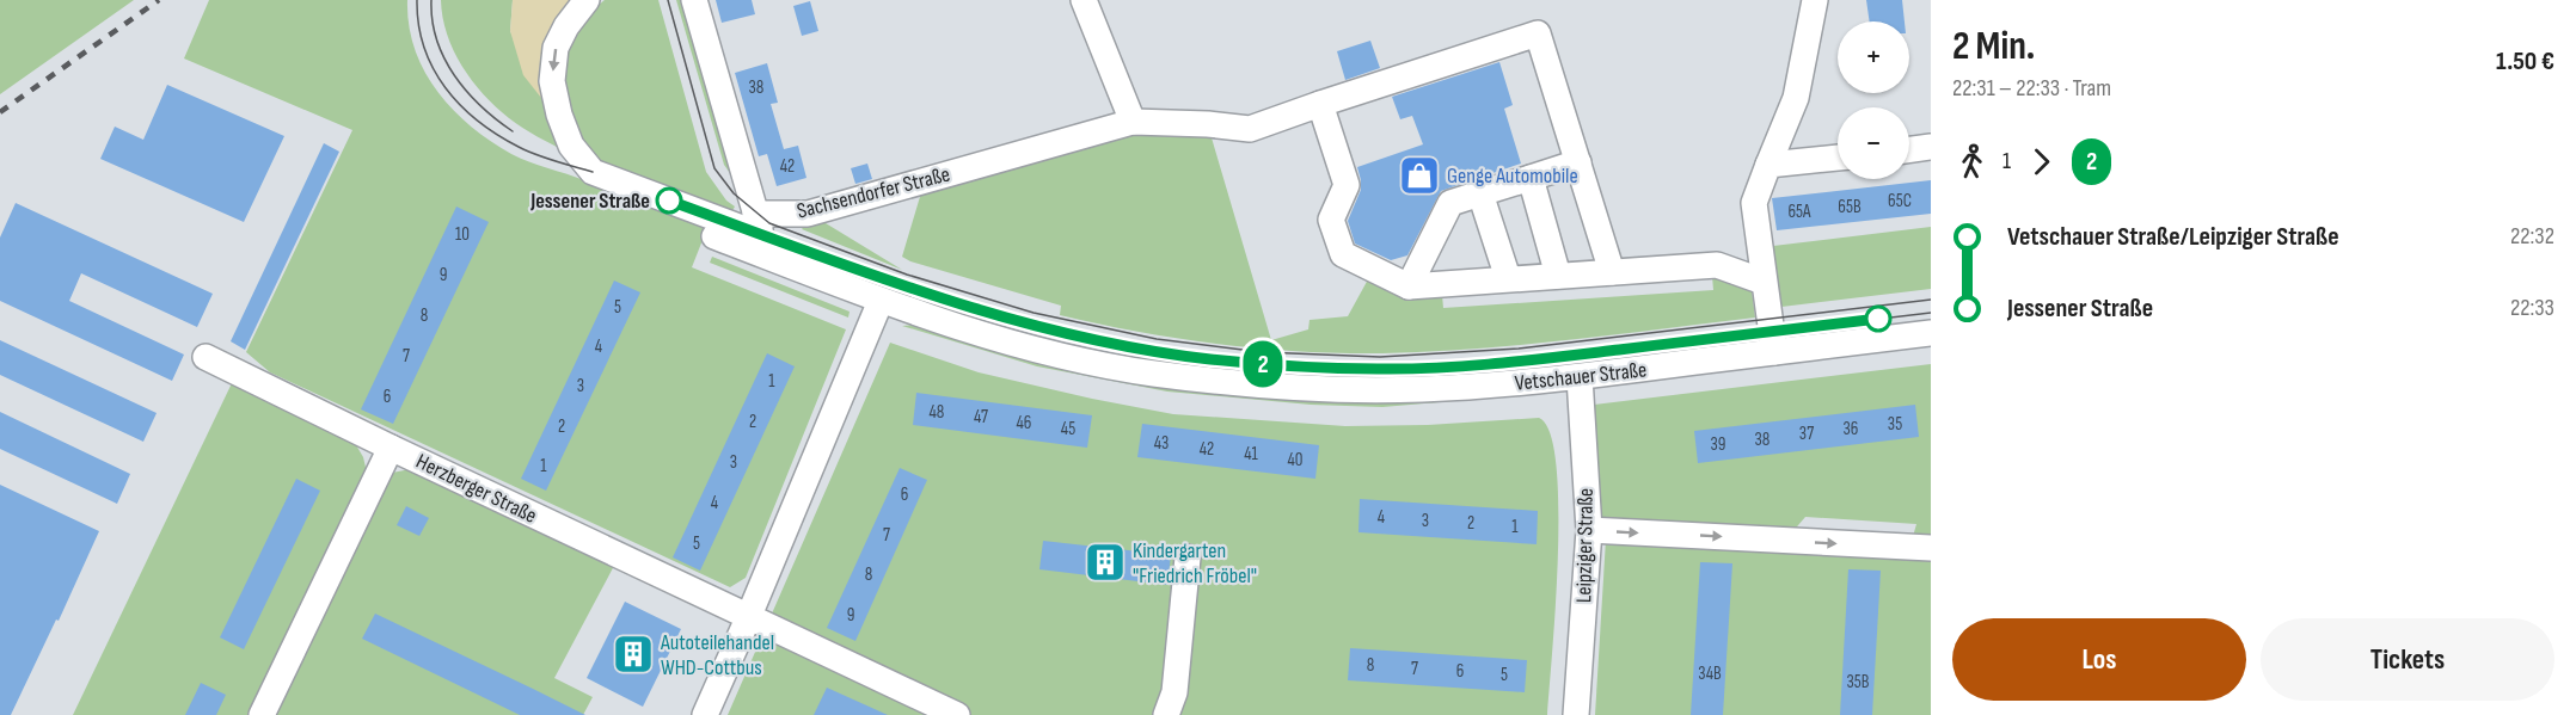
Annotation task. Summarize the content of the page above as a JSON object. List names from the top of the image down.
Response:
{
  "streets": {
    "street": [
      "Sachsendorfer Straße",
      "Vetschauer Straße",
      "Herzberger Straße",
      "Leipziger Straße"
    ]
  },
  "crossings": [
    ["Sachsendorfer Straße", "Vetschauer Straße"],
    ["Vetschauer Straße", "Leipziger Straße"]
  ],
  "places": {
    "shop": ["Genge Automobile"],
    "other": ["Jessener Straße"],
    "building": ["Kindergarten \"Friedrich Fröbel\"", "Autoteilehandel WHD-Cottbus"]
  },
  "lines": ["tram line 2"],
  "house_numbers": [
    "38",
    "42",
    "65C",
    "65B",
    "65A",
    "10",
    "9",
    "5",
    "8",
    "4",
    "7",
    "1",
    "3",
    "6",
    "48",
    "47",
    "2",
    "46",
    "35",
    "2",
    "45",
    "36",
    "37",
    "38",
    "43",
    "39",
    "42",
    "41",
    "40",
    "3",
    "1",
    "6",
    "4",
    "4",
    "3",
    "2",
    "1",
    "7",
    "5",
    "8",
    "9",
    "8",
    "7",
    "6",
    "34B",
    "5",
    "35B"
  ],
  "page": {
    "on_map": "2",
    "heading": ["2 Min.", "22:31 – 22:33 · Tram", "1.50 €"],
    "map_buttons": ["+", "−"],
    "legs": ["1", "2"],
    "list": [
      {
        "name": "Vetschauer Straße/Leipziger Straße",
        "value": "22:32"
      },
      {
        "name": "Jessener Straße",
        "value": "22:33"
      }
    ],
    "buttons": ["Los", "Tickets"]
  }
}
